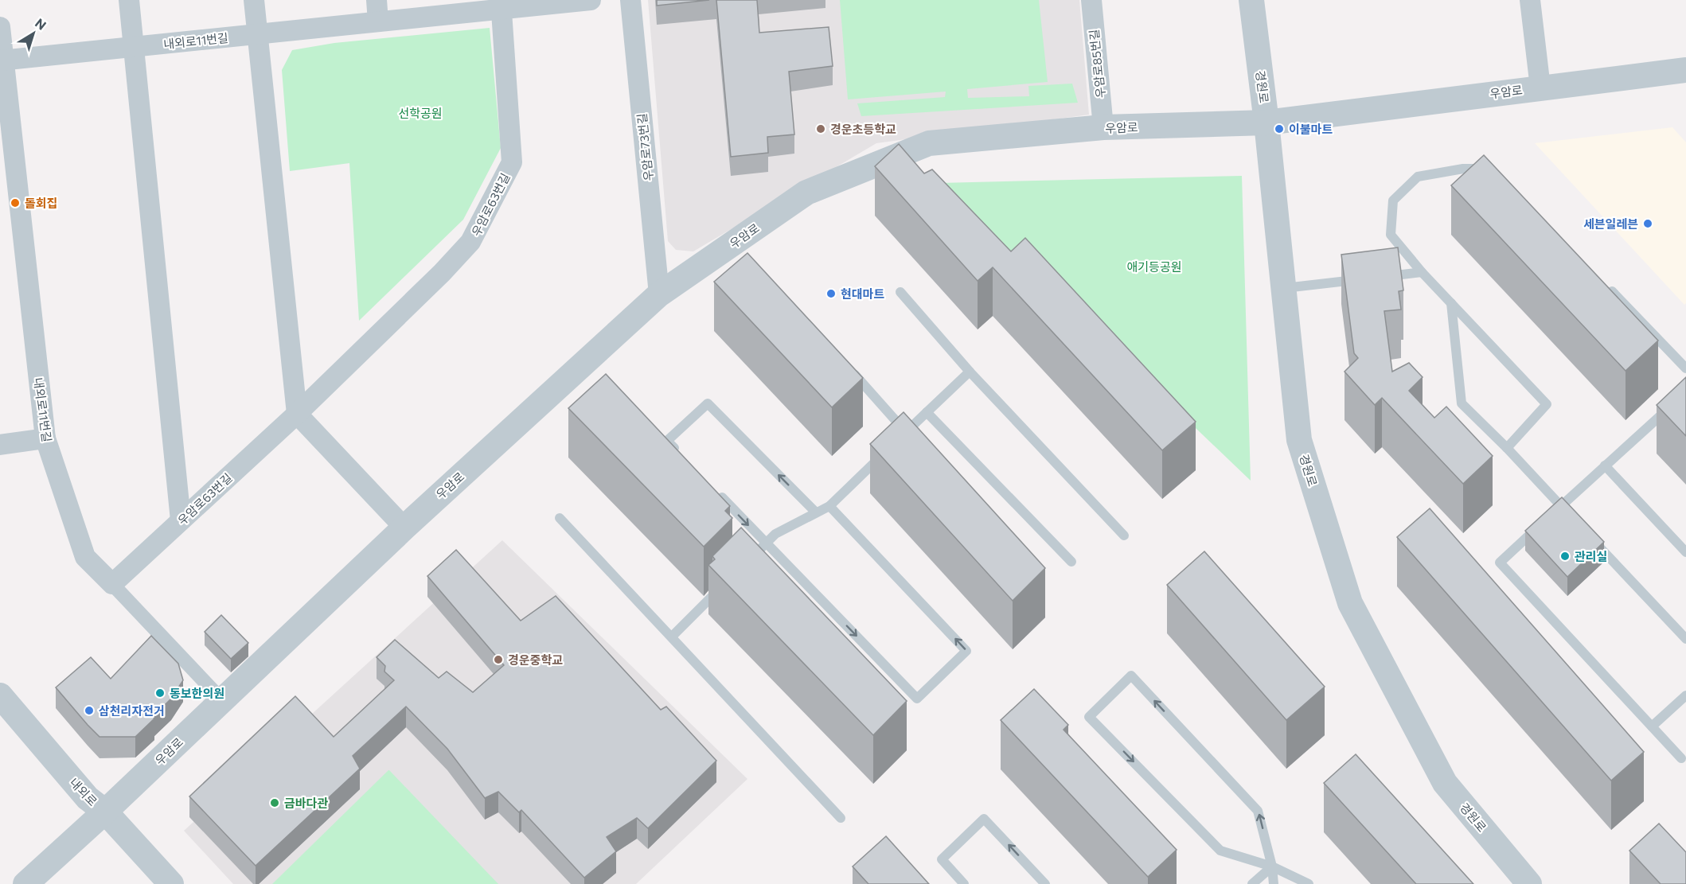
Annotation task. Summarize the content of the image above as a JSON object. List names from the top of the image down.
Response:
{
  "streets": {
    "street": [
      "내외로11번길",
      "우암로85번길",
      "경원로",
      "우암로",
      "우암로73번길",
      "우암로63번길",
      "내외로"
    ]
  },
  "crossings": [
    ["내외로11번길", "우암로"],
    ["내외로11번길", "우암로63번길"],
    ["우암로85번길", "우암로"],
    ["경원로", "우암로"],
    ["우암로", "우암로73번길"],
    ["우암로", "내외로"]
  ],
  "parks": ["선학공원", "애기등공원"],
  "places": [
    "경운초등학교",
    "이불마트",
    "돌회집",
    "세븐일레븐",
    "현대마트",
    "관리실",
    "경운중학교",
    "동보한의원",
    "삼천리자전거",
    "금바다관"
  ],
  "north": "top right"
}
